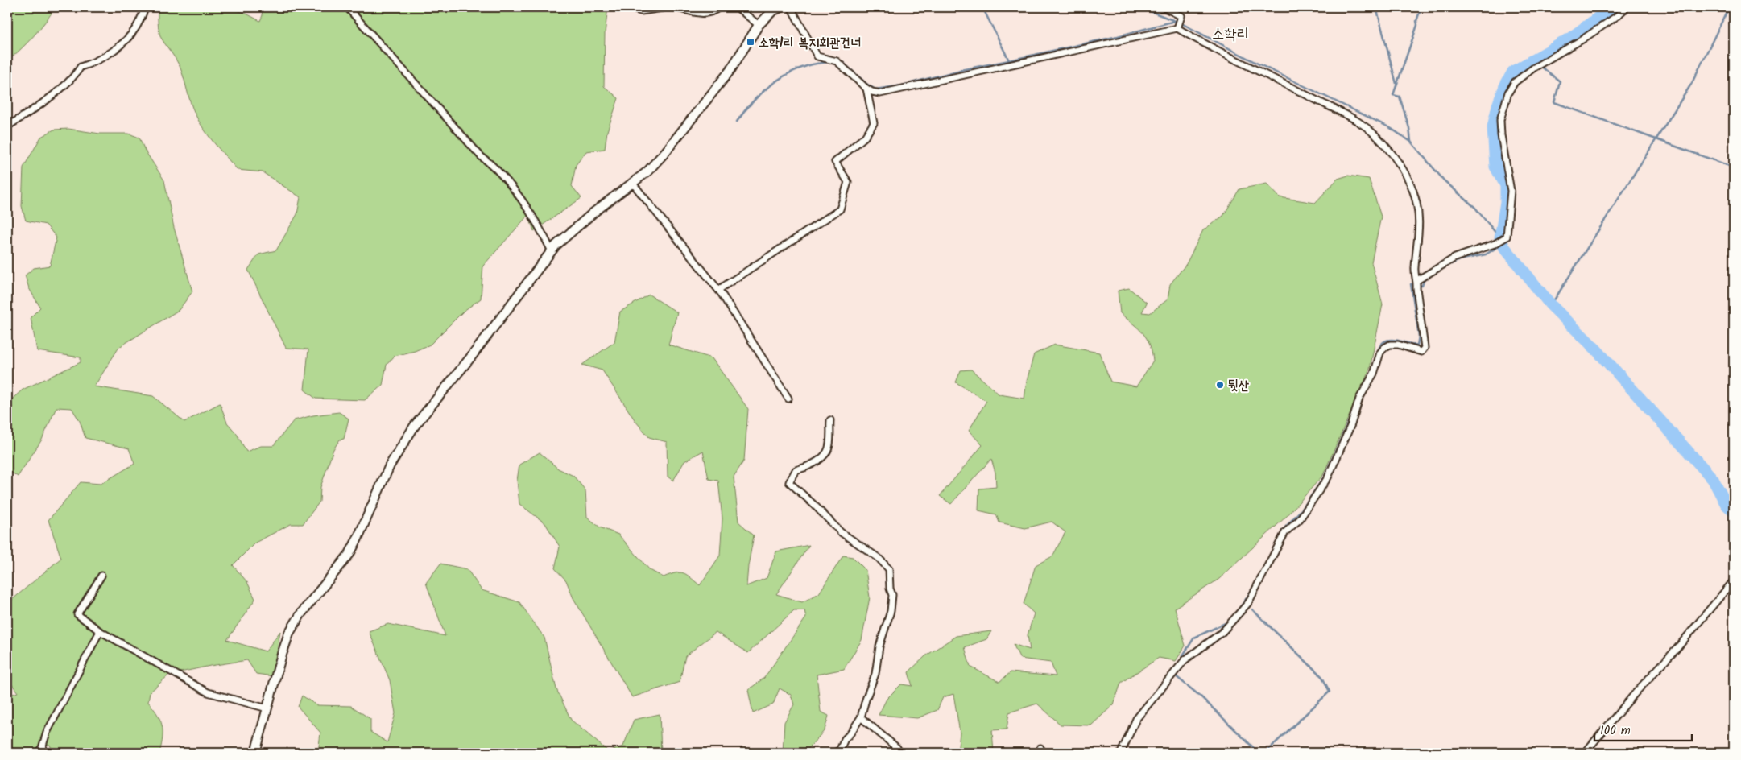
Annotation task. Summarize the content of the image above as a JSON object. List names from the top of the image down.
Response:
{
  "districts": ["소학리"],
  "places": {
    "transit": ["소학1리 복지회관건너"],
    "other": ["뒷산"]
  },
  "scale_bar": "100 m"
}
